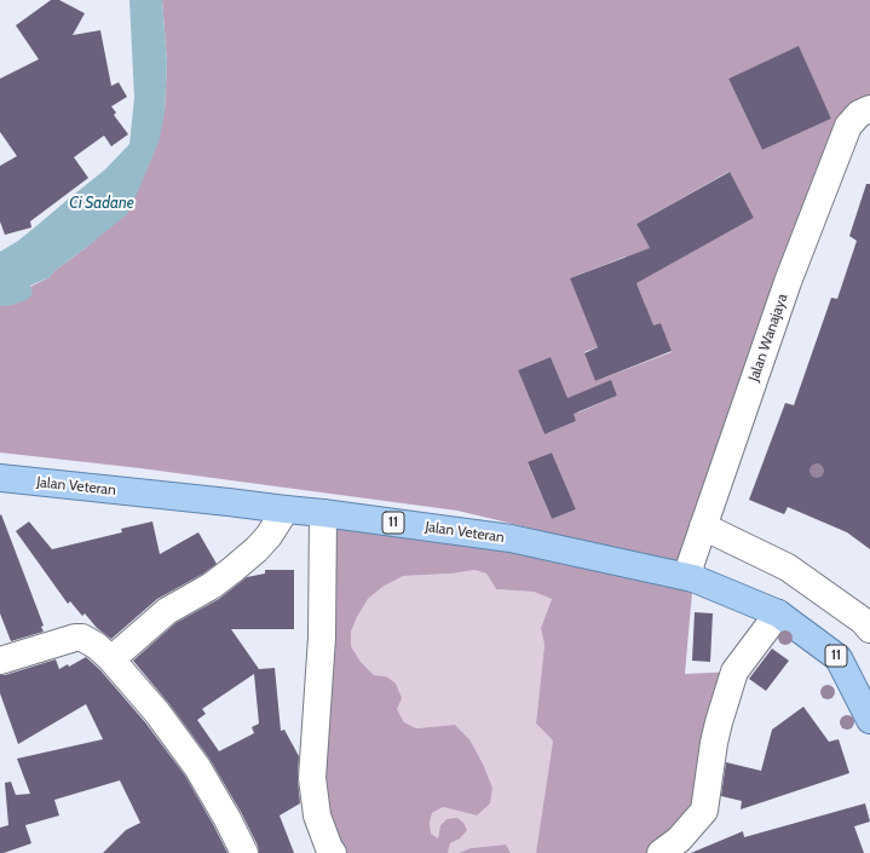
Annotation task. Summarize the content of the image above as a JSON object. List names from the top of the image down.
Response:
{
  "streets": {
    "main road": ["Jalan Veteran", "11"],
    "street": ["Jalan Wanajaya"]
  },
  "crossings": [
    ["Jalan Wanajaya", "Jalan Veteran"]
  ],
  "water": ["Ci Sadane"]
}
